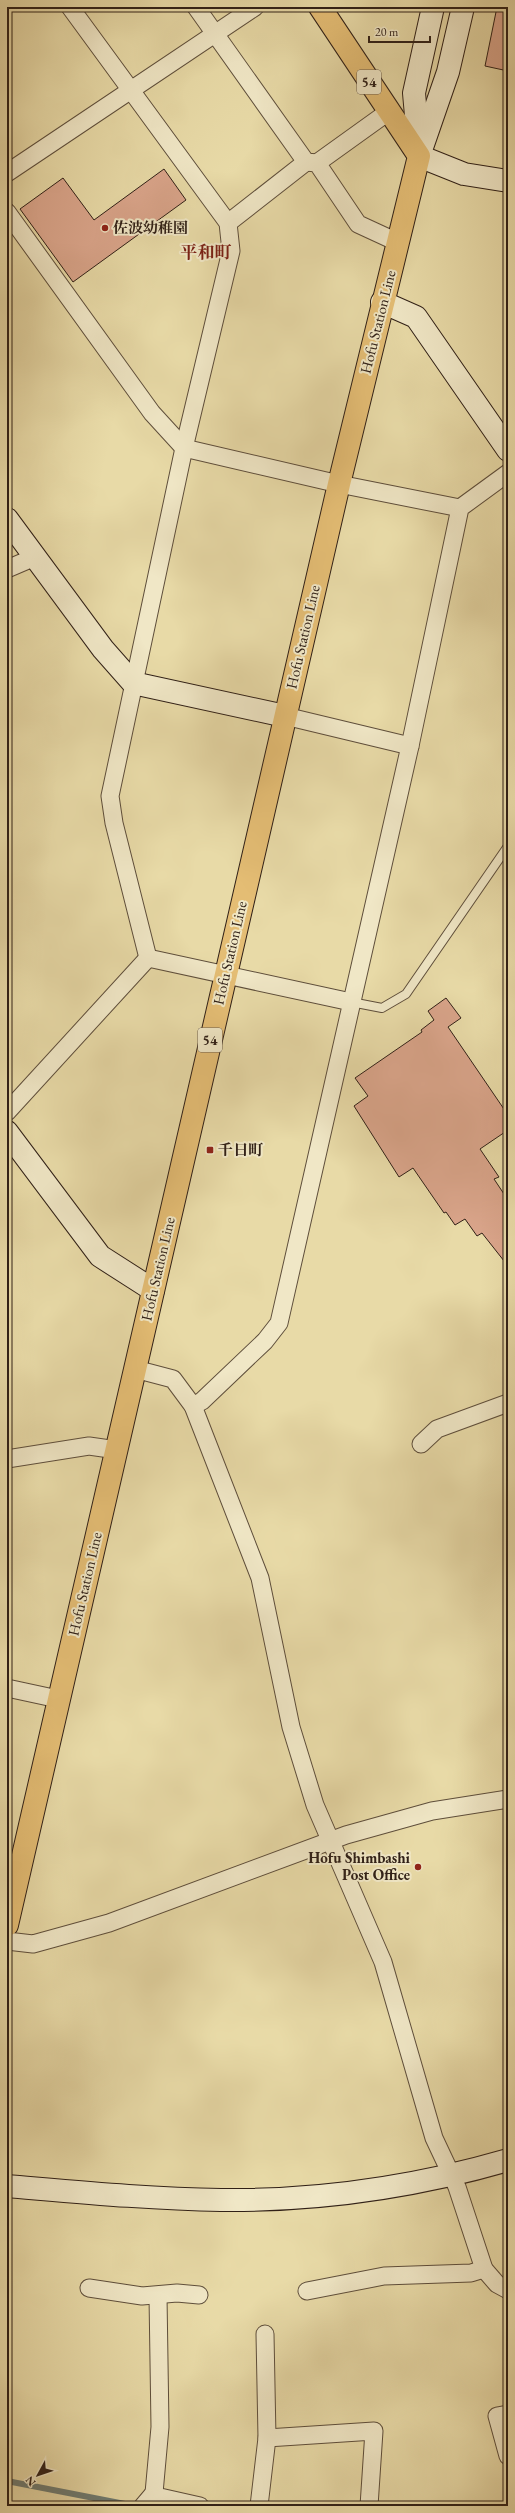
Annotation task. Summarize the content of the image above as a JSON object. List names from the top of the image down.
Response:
{
  "streets": {
    "main road": ["54", "Hofu Station Line"]
  },
  "crossings": [
    ["54", "Hofu Station Line"]
  ],
  "districts": ["平和町"],
  "places": {
    "other": ["佐波幼稚園", "Hofu Shimbashi Post Office"],
    "transit": ["千日町"]
  },
  "scale_bar": "20 m",
  "north": "bottom left"
}
